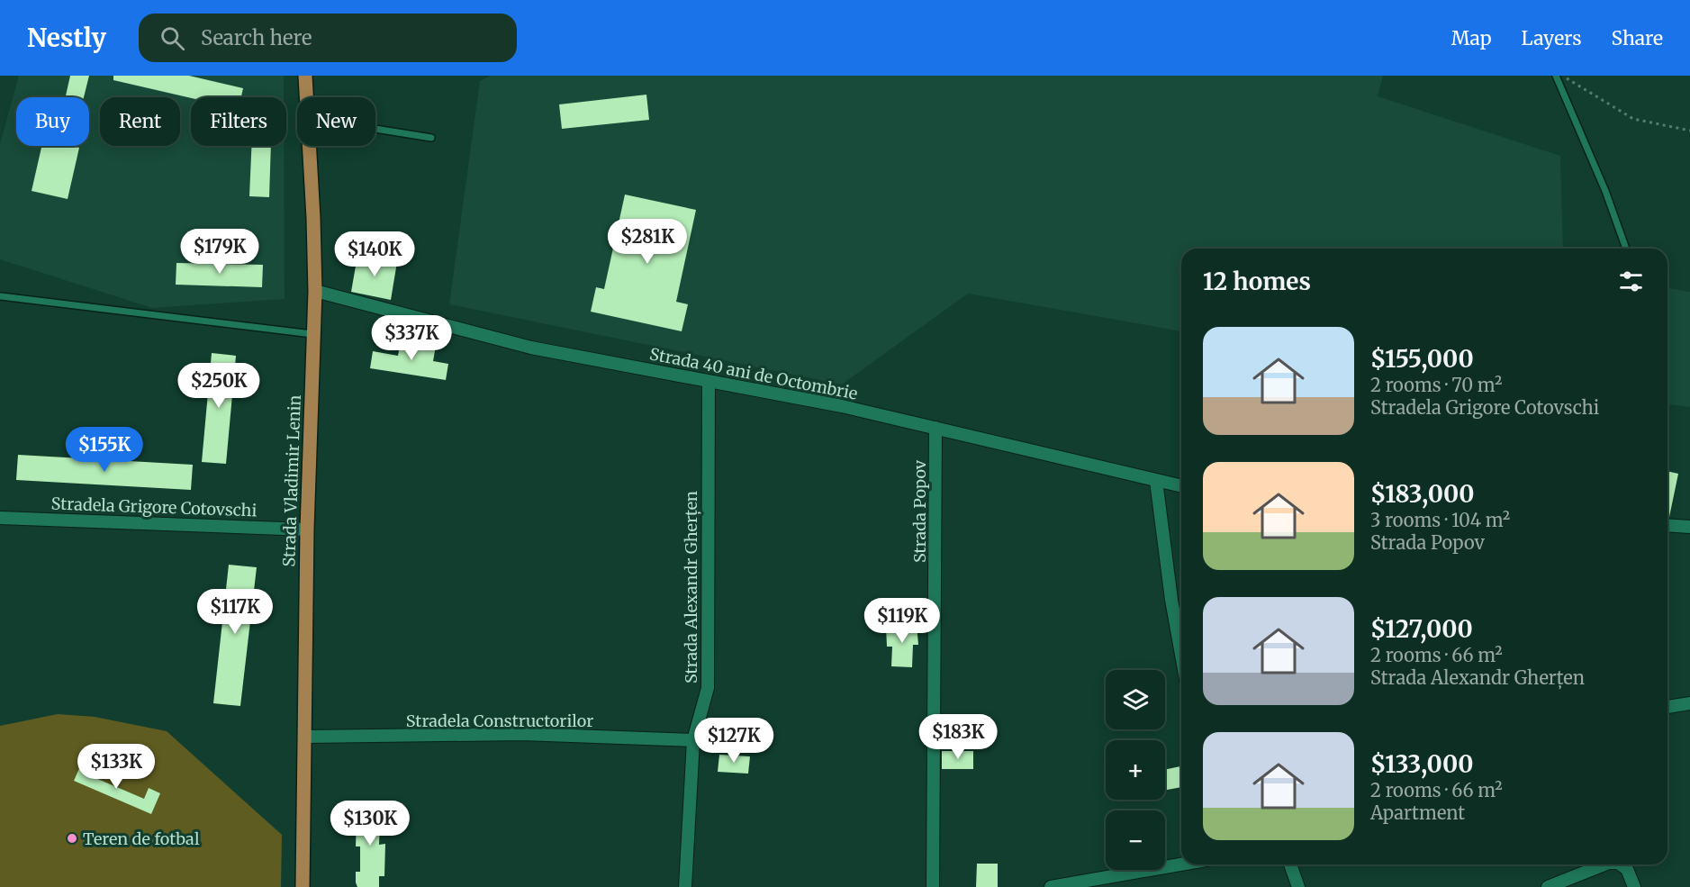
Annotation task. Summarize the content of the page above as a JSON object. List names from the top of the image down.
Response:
{
  "streets": {
    "main road": ["Strada Vladimir Lenin"],
    "street": [
      "Strada 40 ani de Octombrie",
      "Stradela Grigore Cotovschi",
      "Strada Popov",
      "Strada Alexandr Gherțen",
      "Stradela Constructorilor"
    ]
  },
  "crossings": [
    ["Strada 40 ani de Octombrie", "Strada Vladimir Lenin"],
    ["Strada 40 ani de Octombrie", "Strada Popov"],
    ["Strada 40 ani de Octombrie", "Strada Alexandr Gherțen"],
    ["Strada Vladimir Lenin", "Stradela Grigore Cotovschi"],
    ["Strada Vladimir Lenin", "Stradela Constructorilor"],
    ["Strada Alexandr Gherțen", "Stradela Constructorilor"]
  ],
  "places": ["Teren de fotbal"],
  "page": {
    "header": "Nestly",
    "search": "Search here",
    "nav": ["Map", "Layers", "Share"],
    "chip": [
      "Buy",
      "Rent",
      "Filters",
      "New"
    ],
    "price": [
      "$281K",
      "$179K",
      "$140K",
      "$337K",
      "$250K",
      "$155K",
      "$117K",
      "$119K",
      "$183K",
      "$127K",
      "$133K",
      "$130K"
    ],
    "heading": "12 homes",
    "list": [
      {
        "name": "$155,000",
        "note": "2 rooms · 70 m² · Stradela Grigore Cotovschi"
      },
      {
        "name": "$183,000",
        "note": "3 rooms · 104 m² · Strada Popov"
      },
      {
        "name": "$127,000",
        "note": "2 rooms · 66 m² · Strada Alexandr Gherțen"
      },
      {
        "name": "$133,000",
        "note": "2 rooms · 66 m² · Apartment"
      }
    ],
    "map_buttons": ["+", "−"]
  }
}
